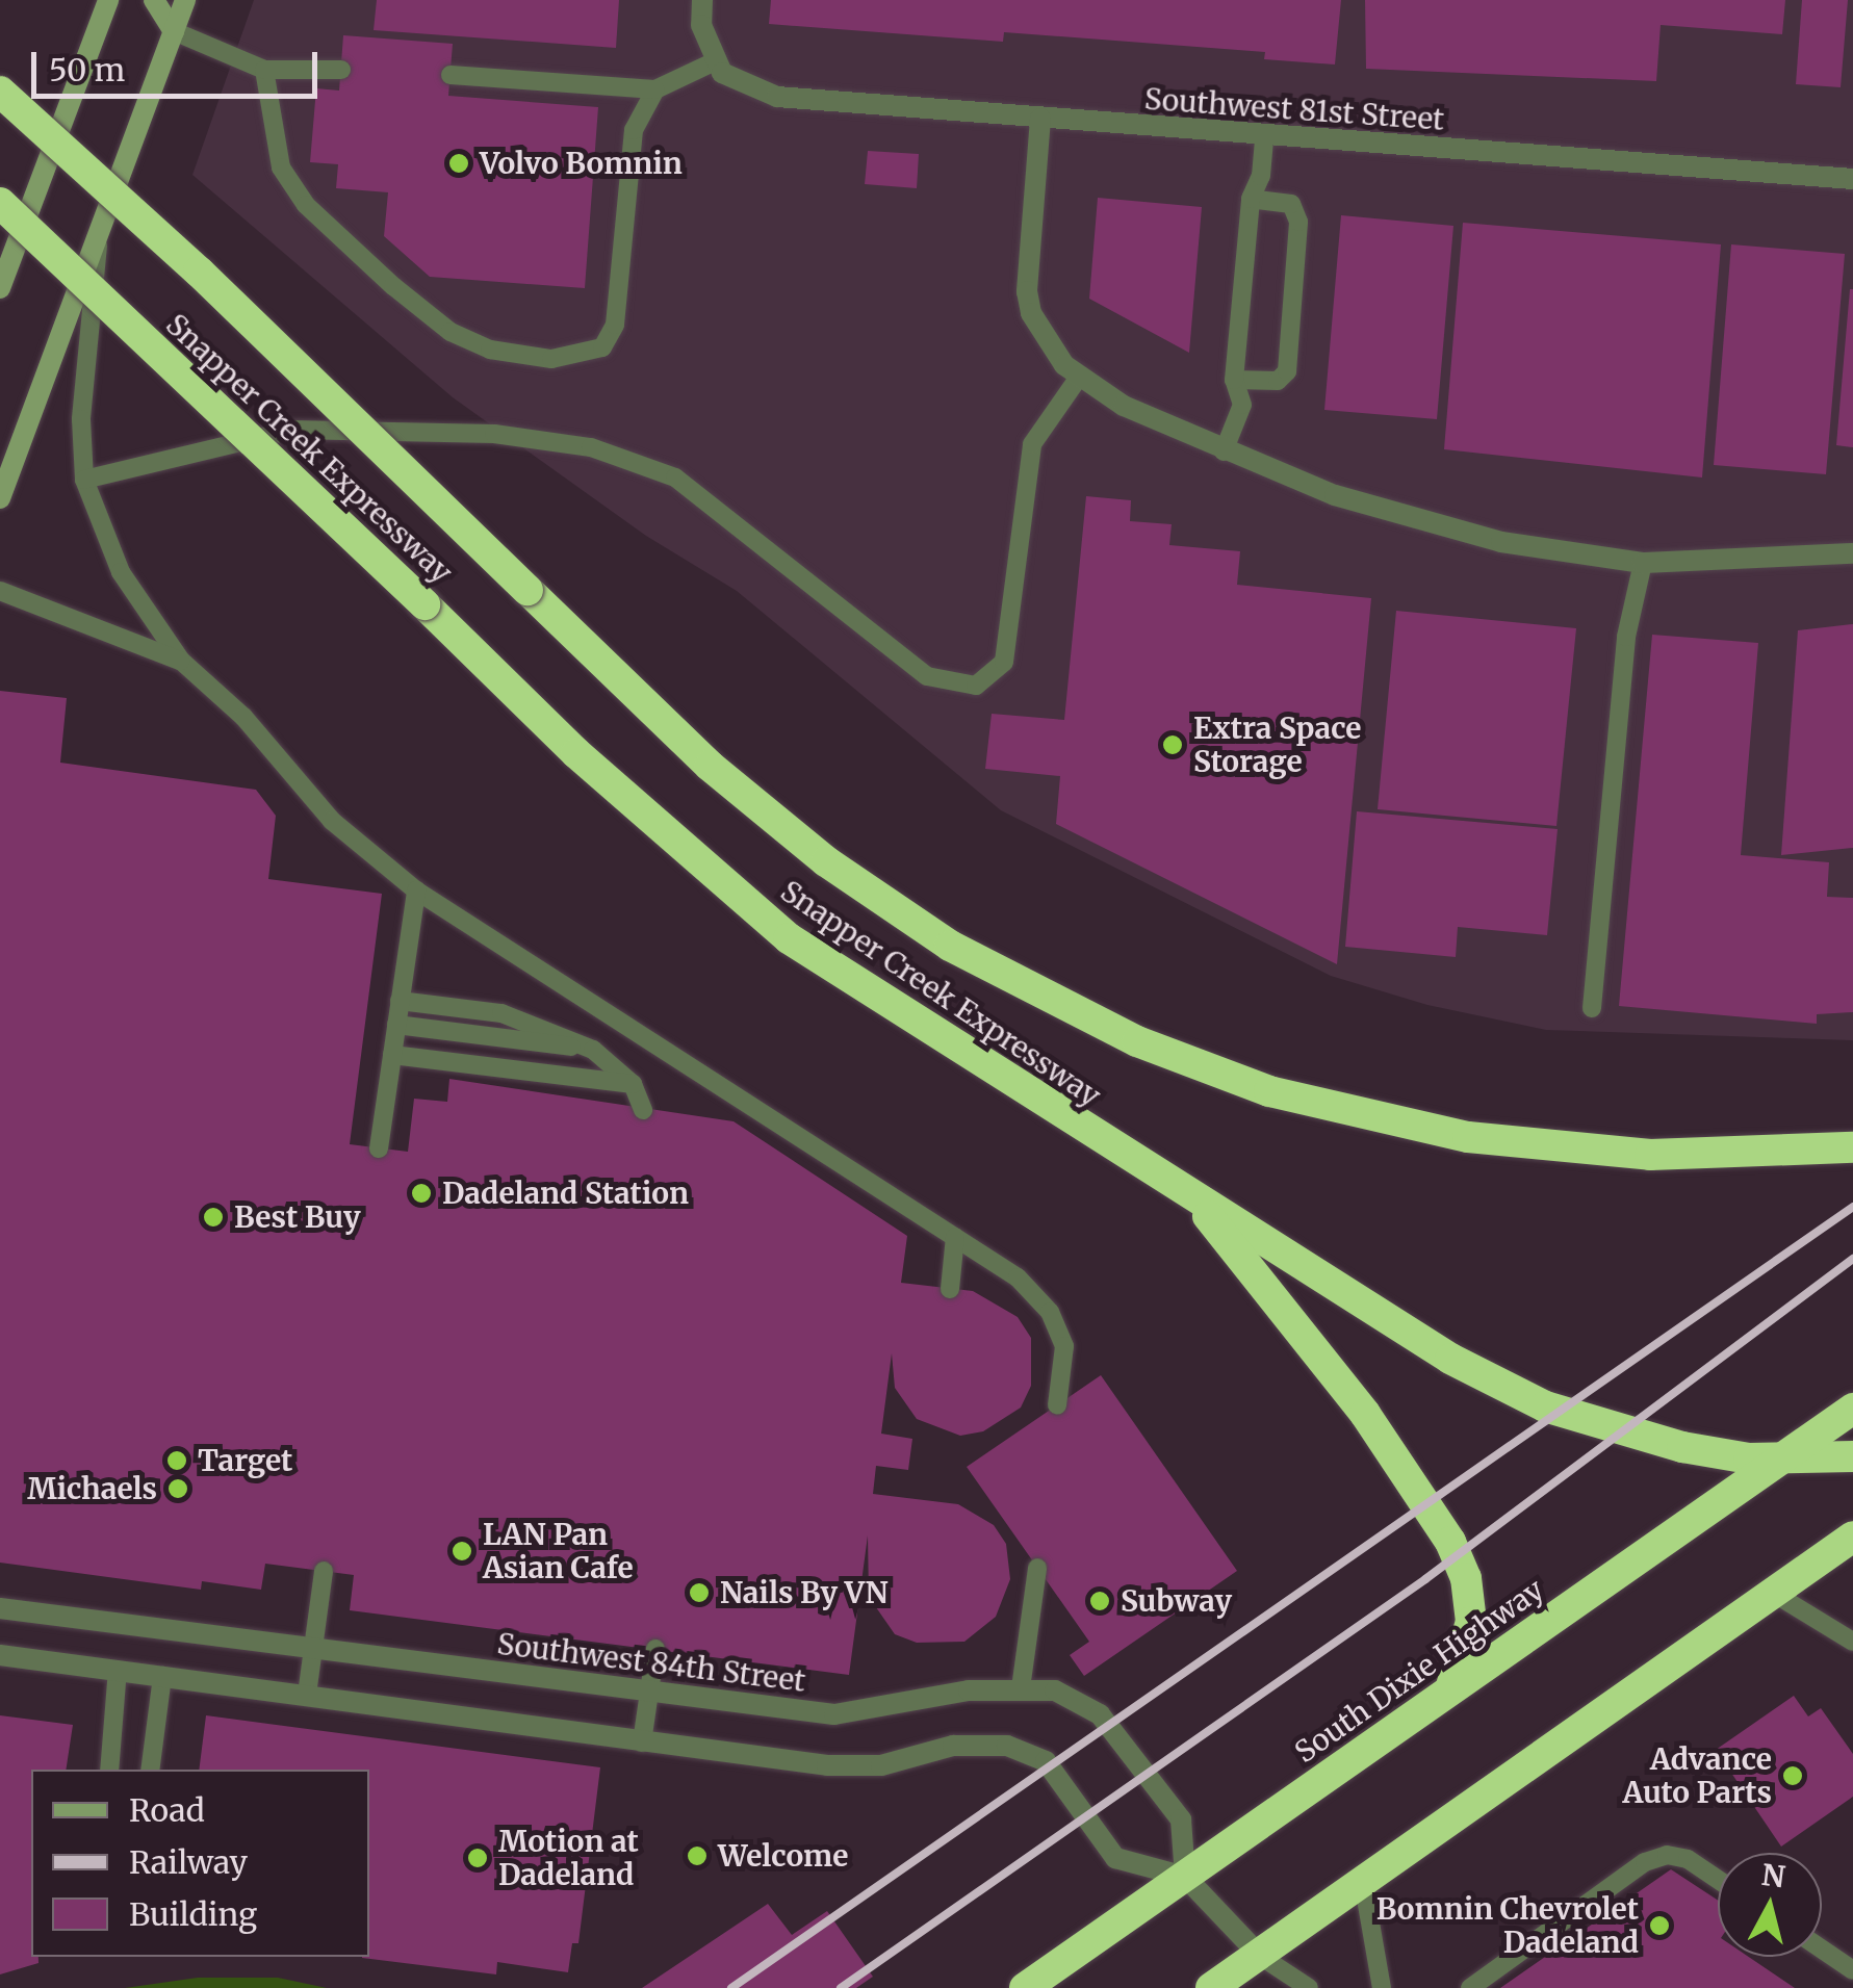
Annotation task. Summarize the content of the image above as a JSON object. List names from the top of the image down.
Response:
{
  "streets": {
    "highway": ["Snapper Creek Expressway", "South Dixie Highway"],
    "street": ["Southwest 81st Street", "Southwest 84th Street"]
  },
  "crossings": [
    ["Snapper Creek Expressway", "South Dixie Highway"],
    ["Southwest 84th Street", "South Dixie Highway"]
  ],
  "places": [
    "Volvo Bomnin",
    "Extra Space Storage",
    "Dadeland Station",
    "Best Buy",
    "Target",
    "Michaels",
    "LAN Pan Asian Cafe",
    "Nails By VN",
    "Subway",
    "Advance Auto Parts",
    "Welcome",
    "Motion at Dadeland",
    "Bomnin Chevrolet Dadeland"
  ],
  "legend": ["Road", "Railway", "Building"],
  "scale_bar": "50 m",
  "north": "top"
}
